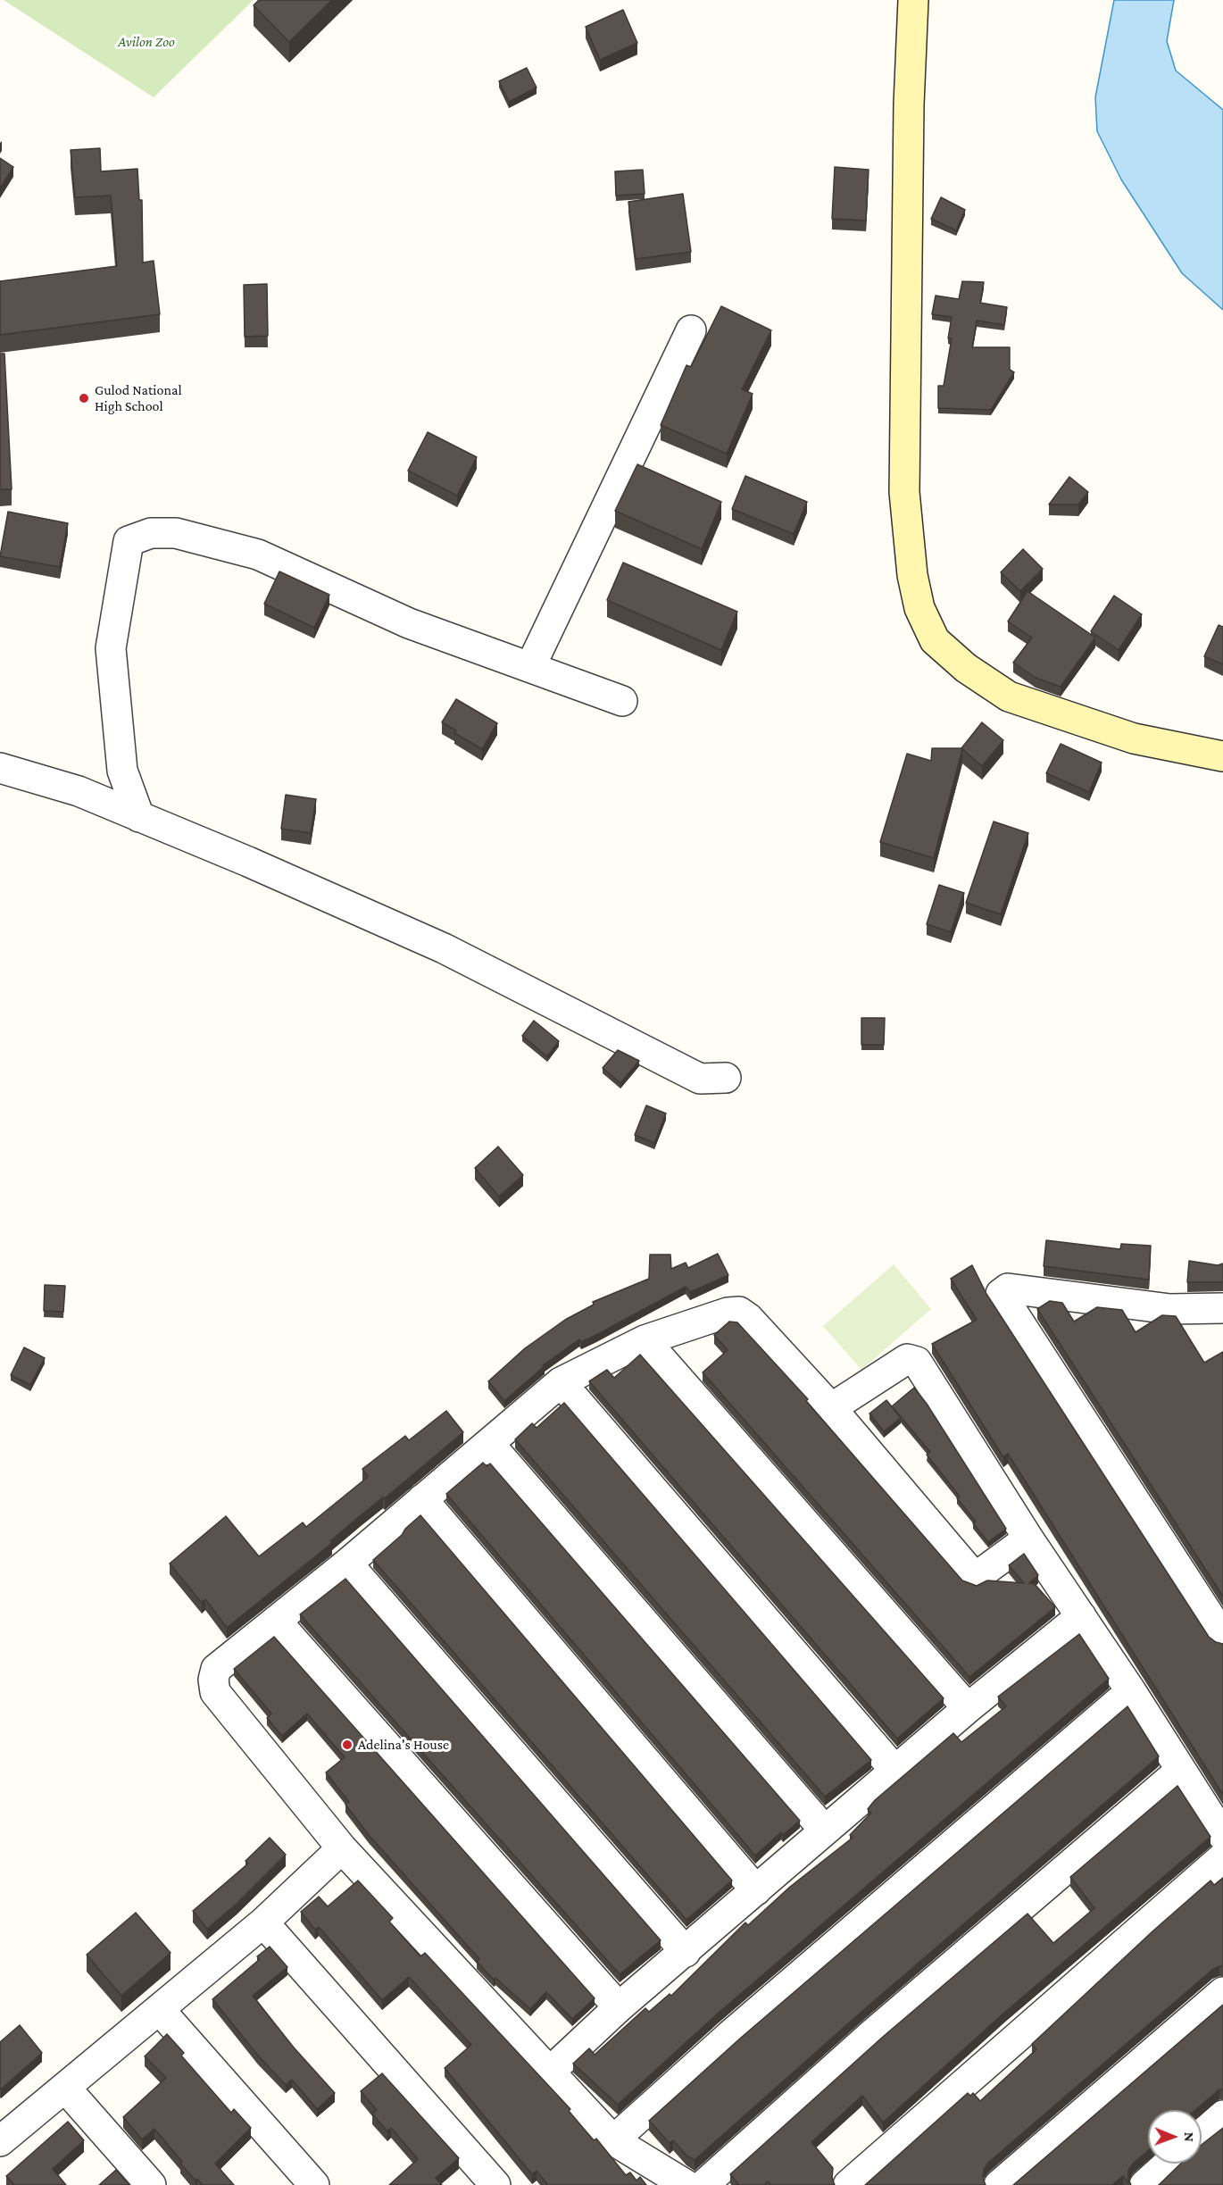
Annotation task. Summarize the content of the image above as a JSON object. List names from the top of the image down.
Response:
{
  "parks": ["Avilon Zoo"],
  "places": ["Gulod National High School", "Adelina's House"],
  "north": "right"
}
